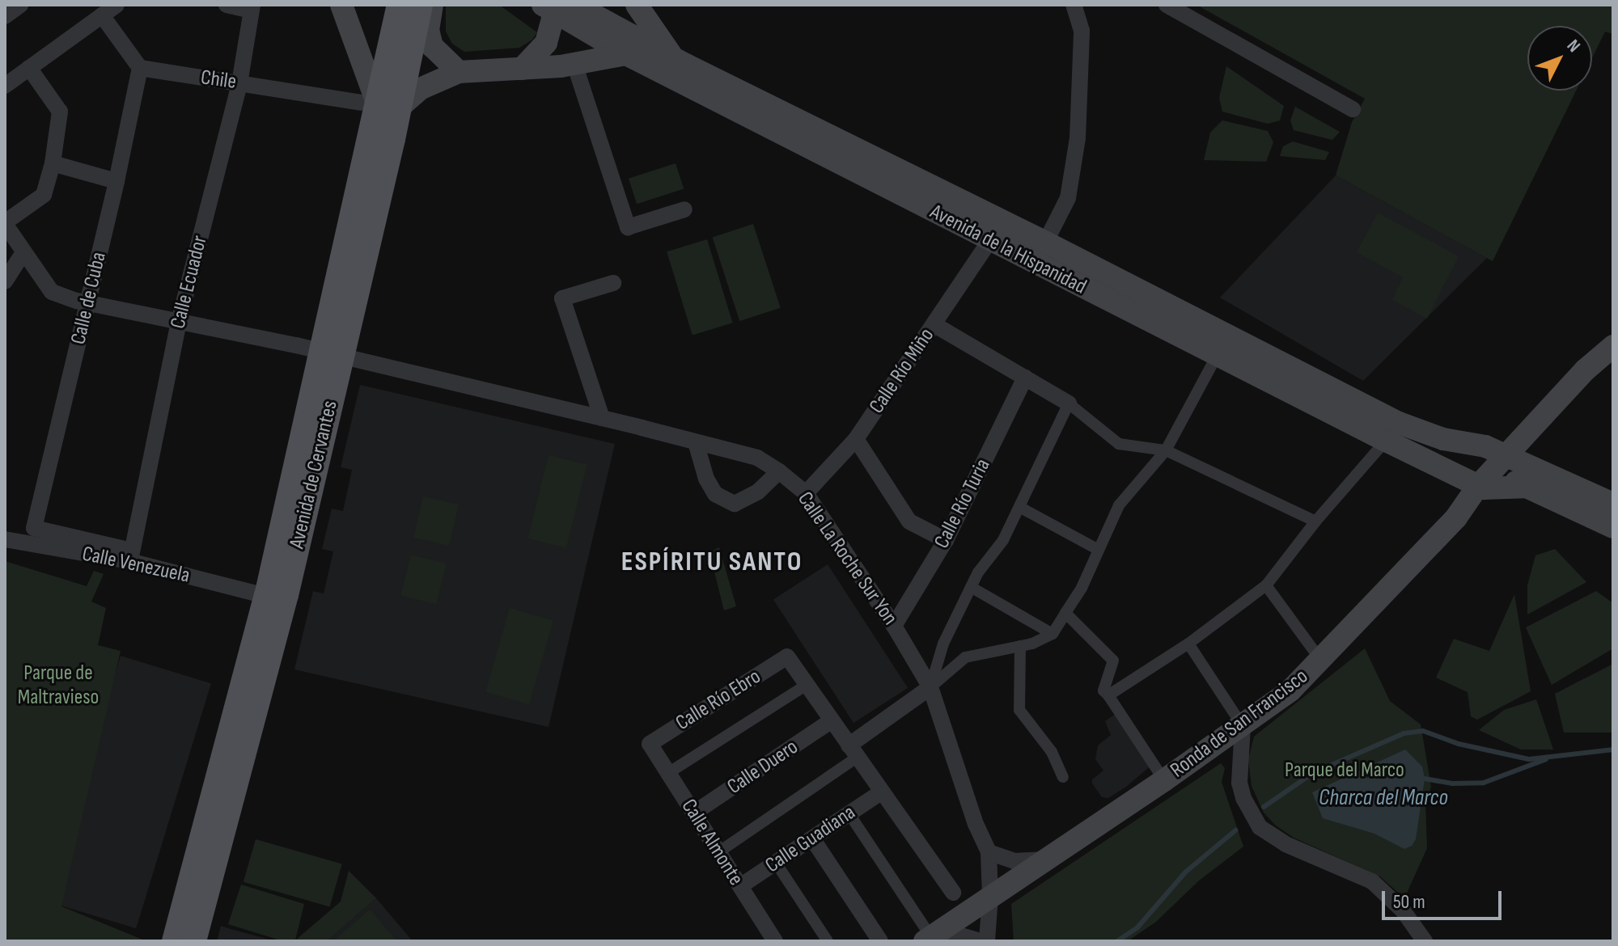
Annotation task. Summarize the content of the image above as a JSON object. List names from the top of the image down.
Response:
{
  "streets": {
    "main road": ["Avenida de la Hispanidad", "Avenida de Cervantes", "Ronda de San Francisco"],
    "street": [
      "Chile",
      "Calle Ecuador",
      "Calle de Cuba",
      "Calle Río Miño",
      "Calle Río Turia",
      "Calle La Roche Sur Yon",
      "Calle Venezuela",
      "Calle Río Ebro",
      "Calle Duero",
      "Calle Guadiana",
      "Calle Almonte"
    ]
  },
  "crossings": [
    ["Chile", "Calle Ecuador"],
    ["Chile", "Calle de Cuba"],
    ["Chile", "Avenida de Cervantes"],
    ["Avenida de la Hispanidad", "Calle Río Miño"],
    ["Avenida de la Hispanidad", "Ronda de San Francisco"],
    ["Calle Ecuador", "Calle de Cuba"],
    ["Calle Ecuador", "Calle La Roche Sur Yon"],
    ["Calle Ecuador", "Calle Venezuela"],
    ["Calle de Cuba", "Calle La Roche Sur Yon"],
    ["Calle de Cuba", "Calle Venezuela"],
    ["Calle Río Miño", "Calle La Roche Sur Yon"],
    ["Avenida de Cervantes", "Calle La Roche Sur Yon"],
    ["Avenida de Cervantes", "Calle Venezuela"],
    ["Calle Río Turia", "Calle La Roche Sur Yon"],
    ["Calle La Roche Sur Yon", "Ronda de San Francisco"],
    ["Calle Río Ebro", "Calle Almonte"],
    ["Calle Duero", "Calle Almonte"],
    ["Calle Guadiana", "Calle Almonte"]
  ],
  "districts": ["ESPÍRITU SANTO"],
  "water": ["Charca del Marco"],
  "parks": ["Parque de Maltravieso", "Parque del Marco"],
  "scale_bar": "50 m",
  "north": "top right"
}
